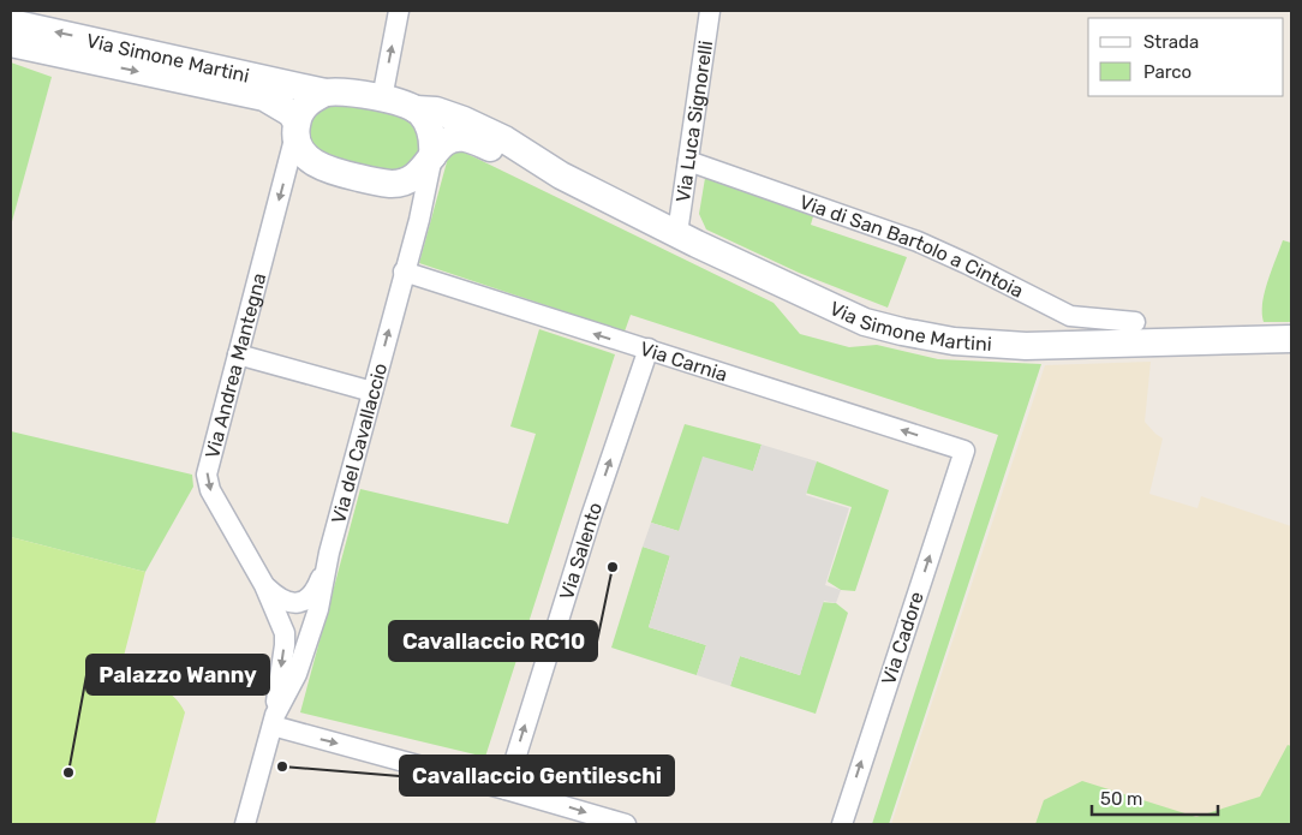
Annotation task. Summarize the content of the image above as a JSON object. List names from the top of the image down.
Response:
{
  "streets": {
    "street": [
      "Via Simone Martini",
      "Via Luca Signorelli",
      "Via di San Bartolo a Cintoia",
      "Via Carnia",
      "Via Andrea Mantegna",
      "Via del Cavallaccio",
      "Via Salento",
      "Via Cadore"
    ]
  },
  "crossings": [
    ["Via Simone Martini", "Via Luca Signorelli"],
    ["Via Simone Martini", "Via Andrea Mantegna"],
    ["Via Simone Martini", "Via del Cavallaccio"],
    ["Via Luca Signorelli", "Via di San Bartolo a Cintoia"],
    ["Via Carnia", "Via del Cavallaccio"],
    ["Via Carnia", "Via Salento"],
    ["Via Carnia", "Via Cadore"],
    ["Via Andrea Mantegna", "Via del Cavallaccio"]
  ],
  "one_way": [
    "Via Carnia",
    "Via Andrea Mantegna",
    "Via Salento",
    "Via Cadore"
  ],
  "places": ["Cavallaccio RC10", "Cavallaccio Gentileschi", "Palazzo Wanny"],
  "legend": ["Strada", "Parco"],
  "scale_bar": "50 m"
}
